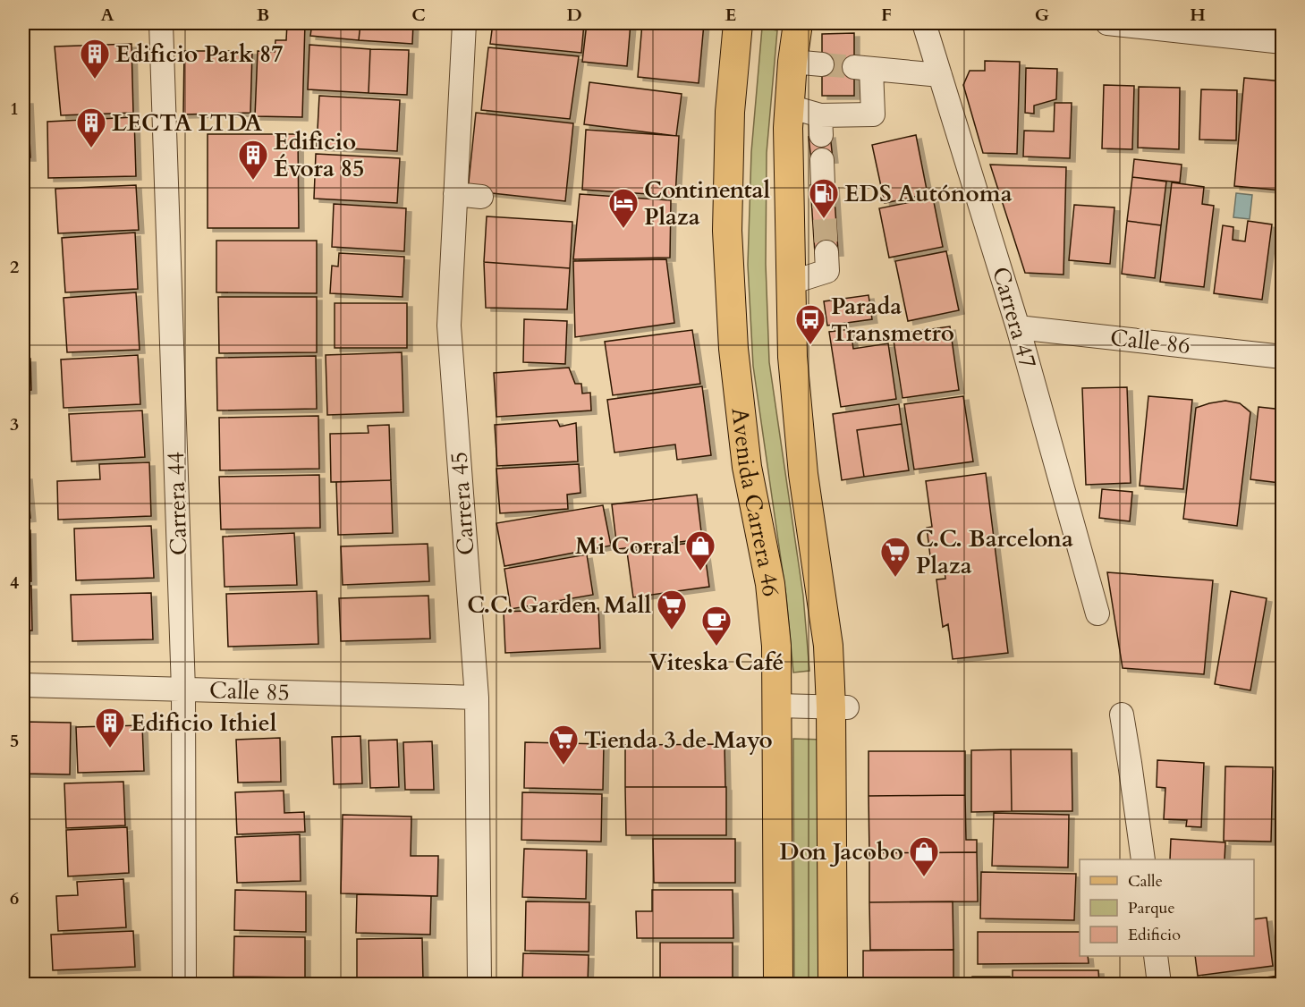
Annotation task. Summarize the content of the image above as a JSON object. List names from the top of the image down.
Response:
{
  "streets": {
    "main road": ["Avenida Carrera 46"],
    "street": [
      "Carrera 47",
      "Calle 86",
      "Carrera 44",
      "Carrera 45",
      "Calle 85"
    ]
  },
  "crossings": [
    ["Carrera 47", "Calle 86"],
    ["Carrera 44", "Calle 85"],
    ["Carrera 45", "Calle 85"]
  ],
  "places": {
    "building": [
      "Edificio Park 87",
      "LECTA LTDA",
      "Edificio Évora 85",
      "Edificio Ithiel"
    ],
    "fuel station": ["EDS Autónoma"],
    "hotel": ["Continental Plaza"],
    "bus stop": ["Parada Transmetro"],
    "shop": ["Mi Corral", "Don Jacobo"],
    "supermarket": ["C.C. Barcelona Plaza", "C.C. Garden Mall", "Tienda 3 de Mayo"],
    "cafe": ["Viteska Café"]
  },
  "legend": ["Calle", "Parque", "Edificio"],
  "grid": {
    "columns": [
      "A",
      "B",
      "C",
      "D",
      "E",
      "F",
      "G",
      "H"
    ],
    "rows": [
      "1",
      "2",
      "3",
      "4",
      "5",
      "6"
    ]
  }
}
